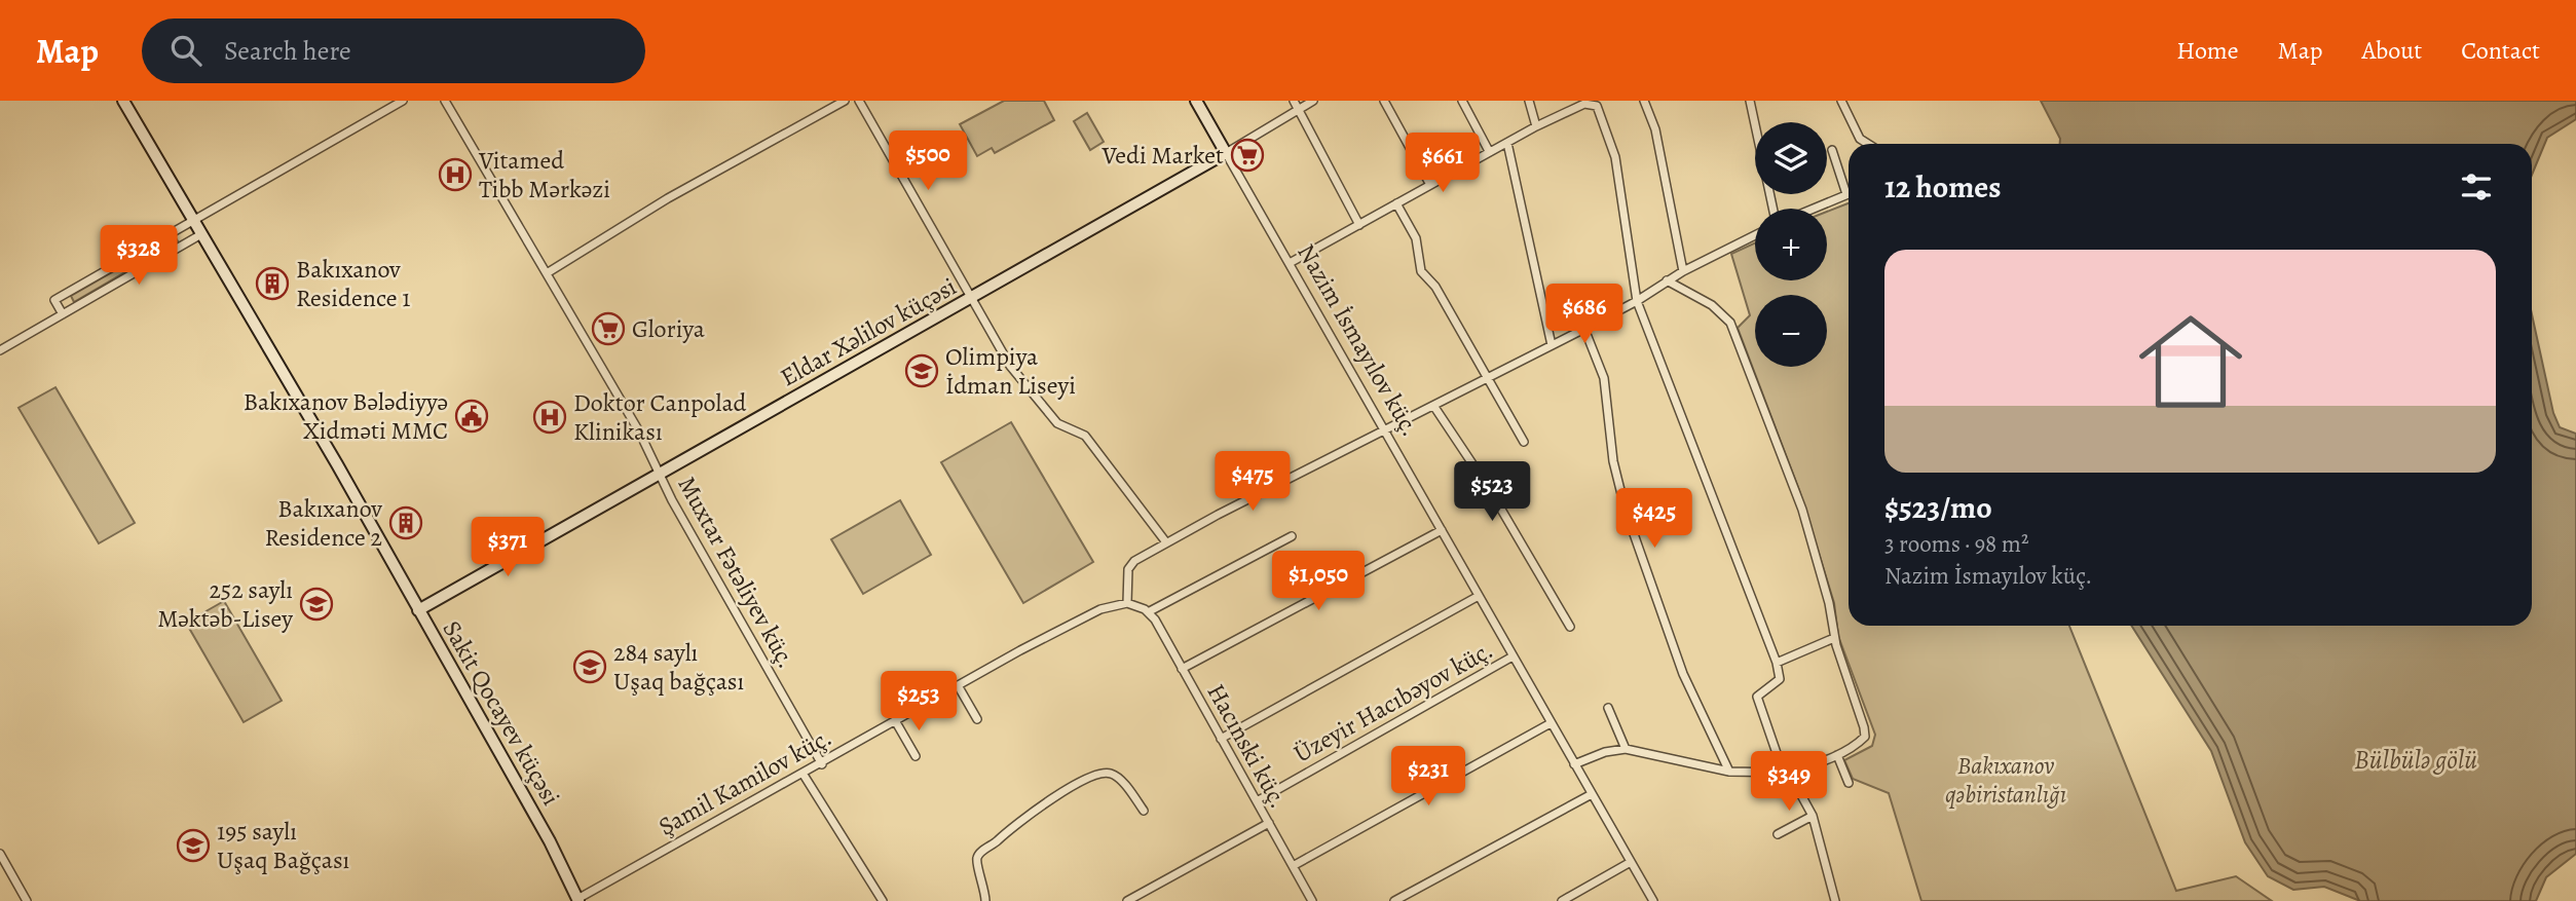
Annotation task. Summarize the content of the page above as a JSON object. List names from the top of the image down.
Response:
{
  "streets": {
    "street": [
      "Eldar Xəlilov küçəsi",
      "Nazim İsmayılov küç.",
      "Muxtar Fətəliyev küç.",
      "Üzeyir Hacıbəyov küç.",
      "Sakit Qocayev küçəsi",
      "Hacınski küç.",
      "Şamil Kamilov küç."
    ]
  },
  "crossings": [
    ["Eldar Xəlilov küçəsi", "Nazim İsmayılov küç."],
    ["Eldar Xəlilov küçəsi", "Muxtar Fətəliyev küç."],
    ["Eldar Xəlilov küçəsi", "Sakit Qocayev küçəsi"],
    ["Nazim İsmayılov küç.", "Üzeyir Hacıbəyov küç."],
    ["Muxtar Fətəliyev küç.", "Şamil Kamilov küç."],
    ["Üzeyir Hacıbəyov küç.", "Hacınski küç."],
    ["Sakit Qocayev küçəsi", "Şamil Kamilov küç."]
  ],
  "water": ["Bülbülə gölü"],
  "parks": ["Bakıxanov qəbiristanlığı"],
  "places": {
    "supermarket": ["Vedi Market", "Gloriya"],
    "hospital": ["Vitamed Tibb Mərkəzi", "Doktor Canpolad Klinikası"],
    "building": ["Bakıxanov Residence 1", "Bakıxanov Residence 2"],
    "school or university": [
      "Olimpiya İdman Liseyi",
      "252 saylı Məktəb-Lisey",
      "284 saylı Uşaq bağçası",
      "195 saylı Uşaq Bağçası"
    ],
    "public building": ["Bakıxanov Bələdiyyə Xidməti MMC"]
  },
  "page": {
    "header": "Map",
    "search": "Search here",
    "nav": [
      "Home",
      "Map",
      "About",
      "Contact"
    ],
    "map_buttons": ["+", "−"],
    "price": [
      "$500",
      "$661",
      "$328",
      "$686",
      "$475",
      "$523",
      "$425",
      "$371",
      "$1,050",
      "$253",
      "$231",
      "$349"
    ],
    "heading": "12 homes",
    "list": [
      {
        "name": "$523/mo",
        "note": "3 rooms · 98 m² · Nazim İsmayılov küç."
      }
    ]
  }
}
